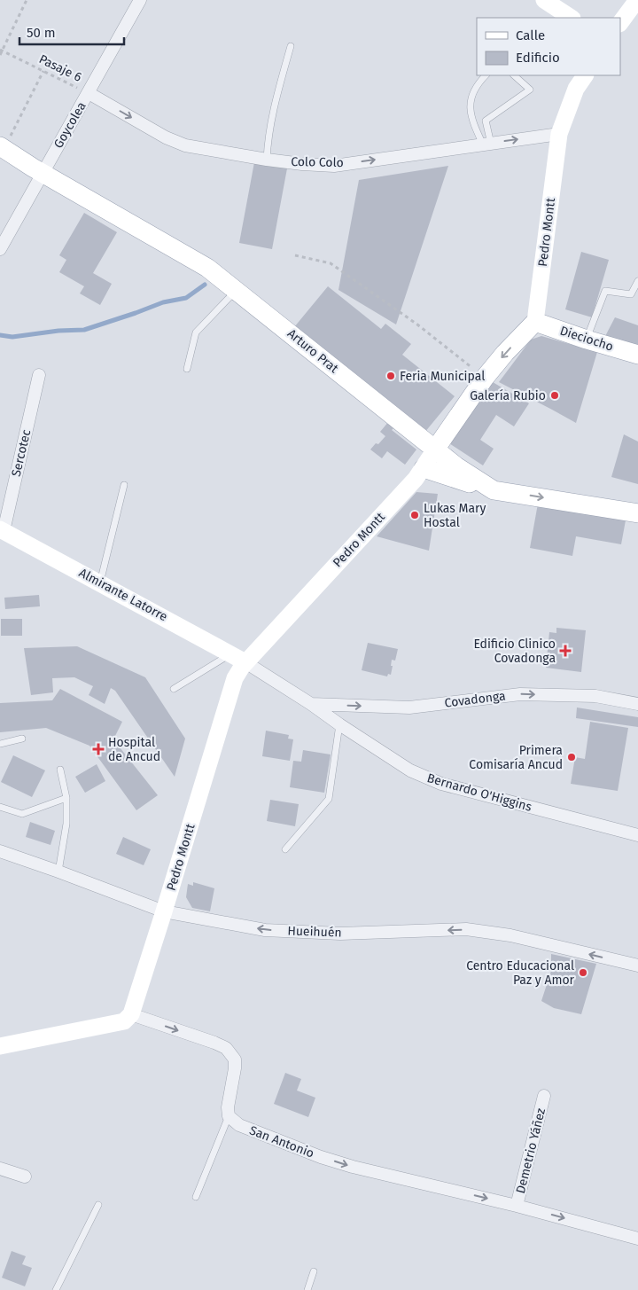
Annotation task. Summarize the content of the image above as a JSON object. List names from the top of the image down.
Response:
{
  "streets": {
    "main road": ["Pedro Montt", "Dieciocho", "Arturo Prat"],
    "street": [
      "Goycolea",
      "Colo Colo",
      "Sercotec",
      "Almirante Latorre",
      "Covadonga",
      "Bernardo O'Higgins",
      "Hueihuén",
      "San Antonio",
      "Demetrio Yáñez"
    ],
    "path": ["Pasaje 6"]
  },
  "crossings": [
    ["Pasaje 6", "Goycolea"],
    ["Pasaje 6", "Colo Colo"],
    ["Goycolea", "Colo Colo"],
    ["Goycolea", "Arturo Prat"],
    ["Colo Colo", "Pedro Montt"],
    ["Pedro Montt", "Dieciocho"],
    ["Pedro Montt", "Arturo Prat"],
    ["Pedro Montt", "Almirante Latorre"],
    ["Pedro Montt", "Bernardo O'Higgins"],
    ["Pedro Montt", "Hueihuén"],
    ["Sercotec", "Almirante Latorre"],
    ["Almirante Latorre", "Bernardo O'Higgins"],
    ["Covadonga", "Bernardo O'Higgins"],
    ["San Antonio", "Demetrio Yáñez"]
  ],
  "one_way": [
    "Colo Colo",
    "Covadonga",
    "Hueihuén",
    "San Antonio"
  ],
  "places": {
    "other": [
      "Feria Municipal",
      "Galería Rubio",
      "Lukas Mary Hostal",
      "Primera Comisaría Ancud",
      "Centro Educacional Paz y Amor"
    ],
    "health": ["Edificio Clinico Covadonga", "Hospital de Ancud"]
  },
  "legend": ["Calle", "Edificio"],
  "scale_bar": "50 m"
}
